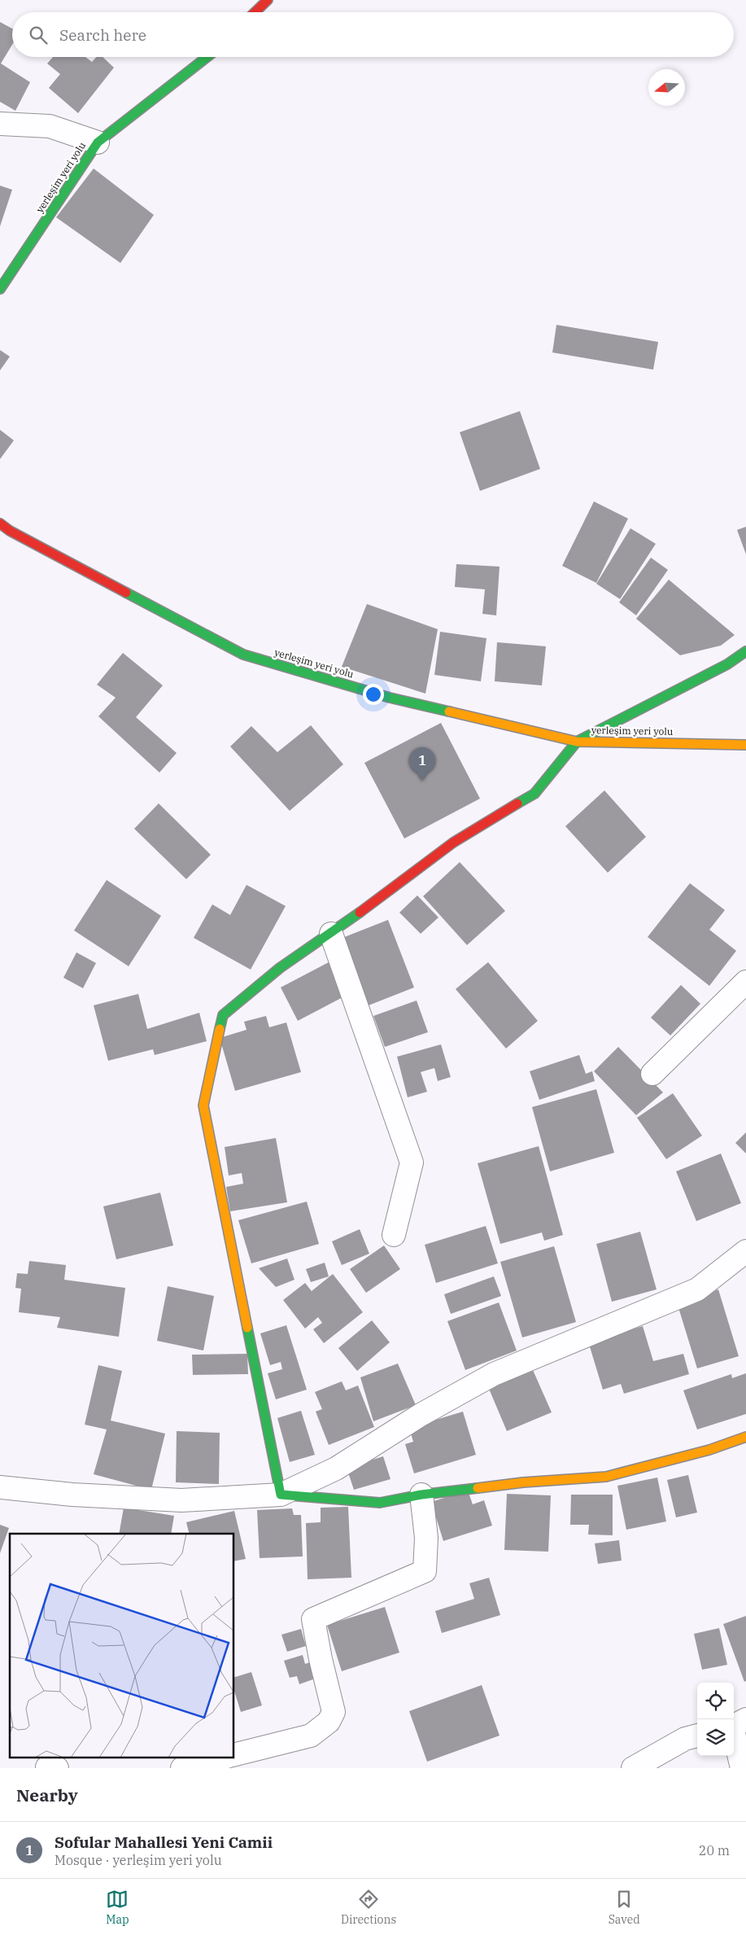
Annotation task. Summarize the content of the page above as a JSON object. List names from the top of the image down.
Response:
{
  "streets": {
    "street": ["yerleşim yeri yolu"]
  },
  "north": "left",
  "page": {
    "search": "Search here",
    "pins": "1",
    "heading": "Nearby",
    "list": [
      {
        "mark": "1",
        "name": "Sofular Mahallesi Yeni Camii",
        "note": "Mosque · yerleşim yeri yolu",
        "value": "20 m"
      }
    ],
    "nav": ["Map", "Directions", "Saved"]
  }
}
